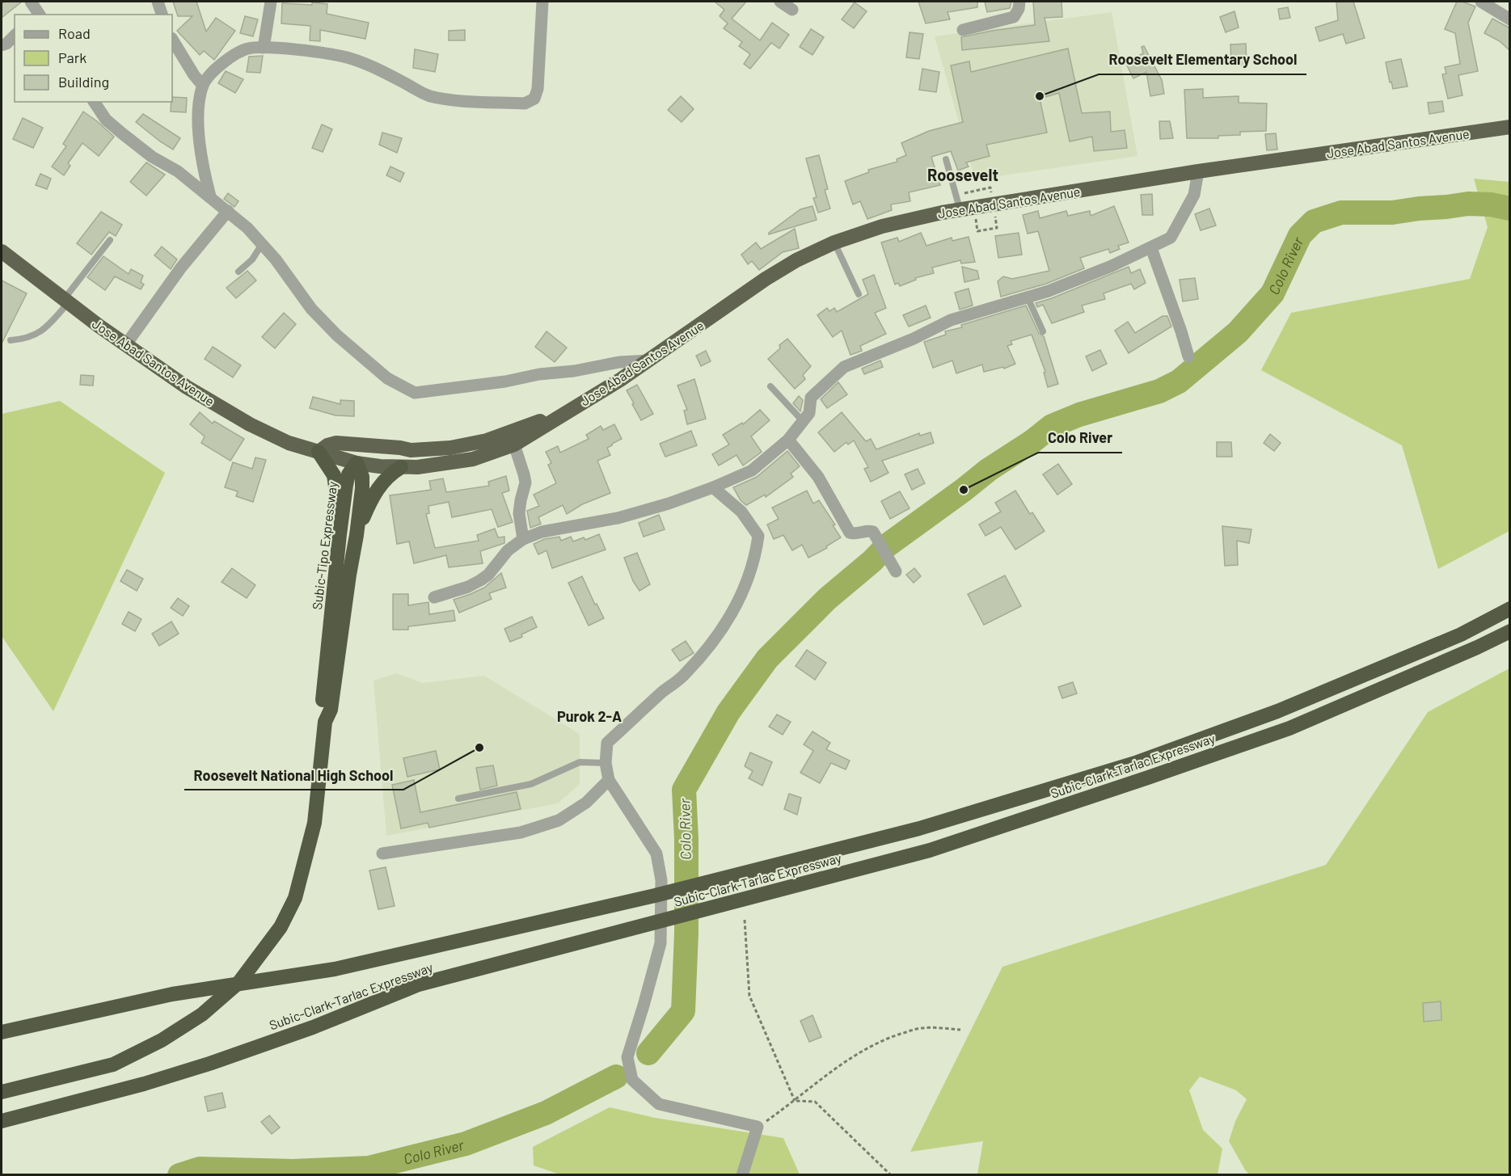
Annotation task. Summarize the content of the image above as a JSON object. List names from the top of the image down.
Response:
{
  "streets": {
    "highway": ["Jose Abad Santos Avenue", "Subic-Tipo Expressway", "Subic-Clark-Tarlac Expressway"]
  },
  "crossings": [
    ["Jose Abad Santos Avenue", "Subic-Tipo Expressway"]
  ],
  "districts": ["Roosevelt", "Purok 2-A"],
  "water": ["Colo River"],
  "places": ["Roosevelt Elementary School", "Colo River", "Roosevelt National High School"],
  "legend": ["Road", "Park", "Building"]
}
